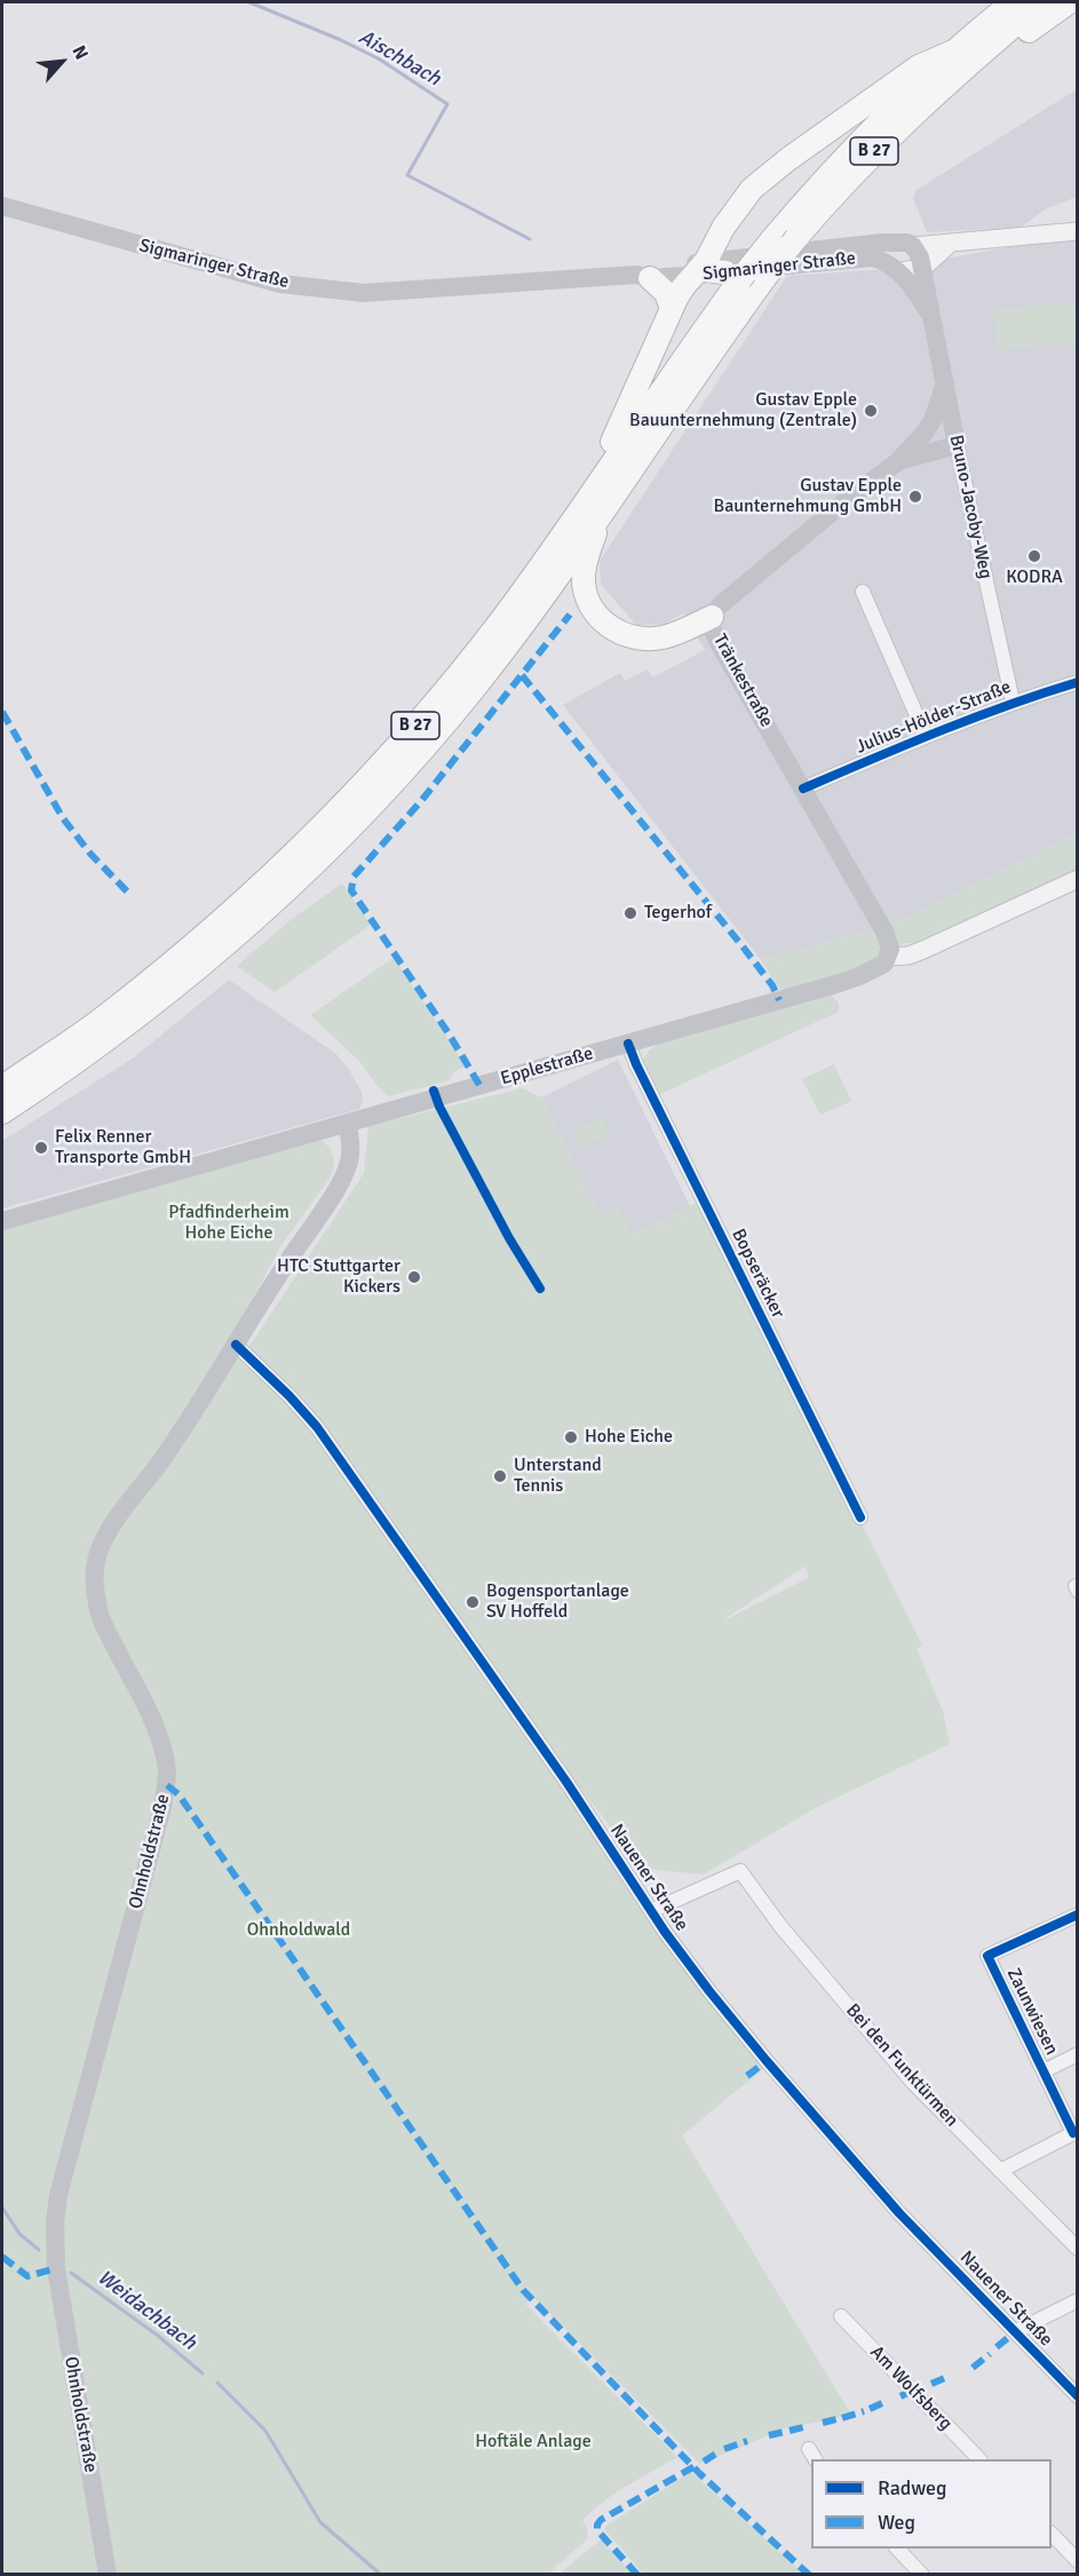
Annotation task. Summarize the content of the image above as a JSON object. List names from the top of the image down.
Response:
{
  "streets": {
    "highway": ["B 27"],
    "main road": [
      "Sigmaringer Straße",
      "Bruno-Jacoby-Weg",
      "Tränkestraße",
      "Epplestraße",
      "Ohnholdstraße"
    ],
    "street": [
      "Julius-Hölder-Straße",
      "Bopseräcker",
      "Nauener Straße",
      "Zaunwiesen",
      "Bei den Funktürmen",
      "Am Wolfsberg"
    ]
  },
  "crossings": [
    ["B 27", "Sigmaringer Straße"],
    ["Sigmaringer Straße", "Bruno-Jacoby-Weg"],
    ["Bruno-Jacoby-Weg", "Tränkestraße"],
    ["Bruno-Jacoby-Weg", "Julius-Hölder-Straße"],
    ["Tränkestraße", "Julius-Hölder-Straße"],
    ["Tränkestraße", "Epplestraße"],
    ["Epplestraße", "Bopseräcker"],
    ["Epplestraße", "Ohnholdstraße"],
    ["Ohnholdstraße", "Nauener Straße"],
    ["Nauener Straße", "Bei den Funktürmen"]
  ],
  "water": ["Aischbach", "Weidachbach"],
  "parks": ["Pfadfinderheim Hohe Eiche", "Ohnholdwald", "Hoftäle Anlage"],
  "places": [
    "Gustav Epple Bauunternehmung (Zentrale)",
    "Gustav Epple Baunternehmung GmbH",
    "KODRA",
    "Tegerhof",
    "Felix Renner Transporte GmbH",
    "HTC Stuttgarter Kickers",
    "Hohe Eiche",
    "Unterstand Tennis",
    "Bogensportanlage SV Hoffeld"
  ],
  "legend": ["Radweg", "Weg"],
  "north": "top right"
}
